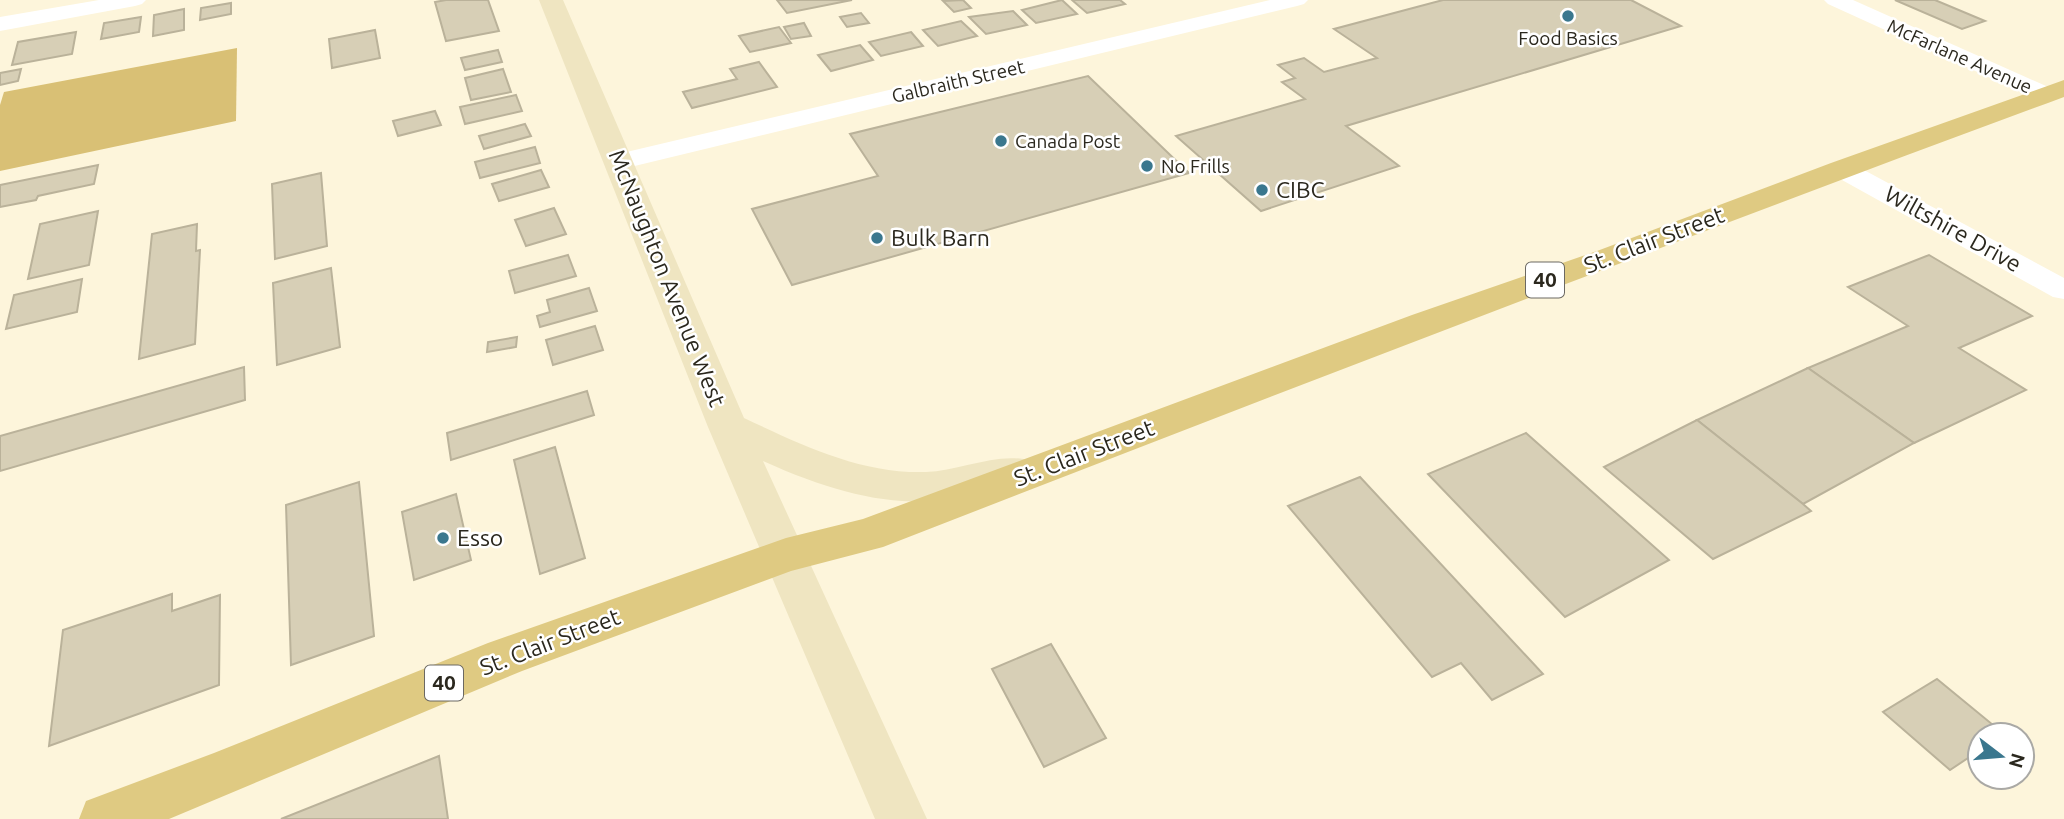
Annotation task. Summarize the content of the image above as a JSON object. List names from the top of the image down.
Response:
{
  "streets": {
    "main road": ["St. Clair Street", "McNaughton Avenue West", "40"],
    "street": ["McFarlane Avenue", "Galbraith Street", "Wiltshire Drive"]
  },
  "crossings": [
    ["McFarlane Avenue", "St. Clair Street"],
    ["Galbraith Street", "McNaughton Avenue West"],
    ["Wiltshire Drive", "St. Clair Street"],
    ["St. Clair Street", "McNaughton Avenue West"]
  ],
  "places": [
    "Food Basics",
    "Canada Post",
    "No Frills",
    "CIBC",
    "Bulk Barn",
    "Esso"
  ],
  "north": "right"
}
